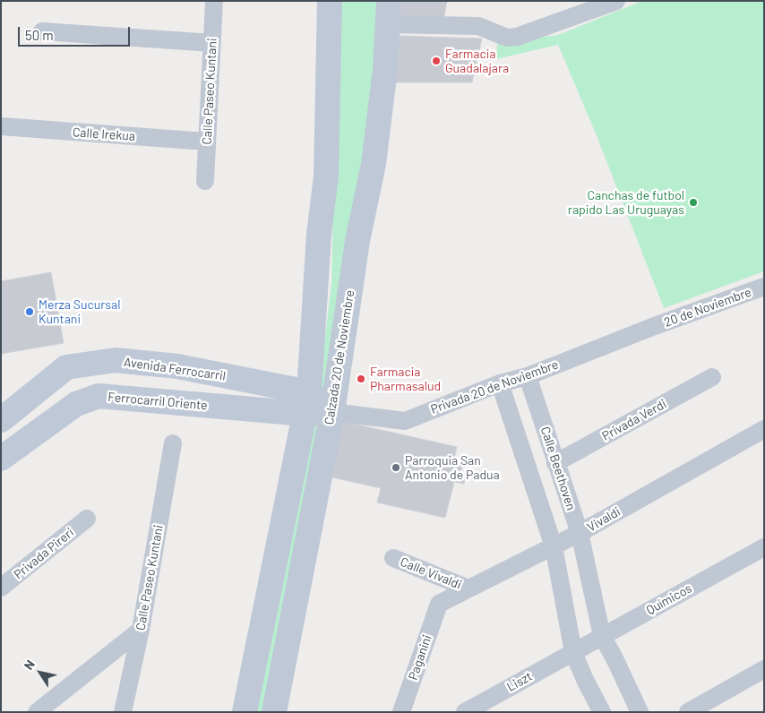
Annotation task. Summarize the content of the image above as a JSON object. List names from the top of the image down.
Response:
{
  "streets": {
    "main road": ["Calzada 20 de Noviembre", "Avenida Ferrocarril", "Ferrocarril Oriente"],
    "street": [
      "Calle Paseo Kuntani",
      "Calle Irekua",
      "20 de Noviembre",
      "Privada 20 de Noviembre",
      "Privada Verdi",
      "Calle Beethoven",
      "Vivaldi",
      "Privada Pireri",
      "Calle Vivaldi",
      "Químicos",
      "Paganini",
      "Liszt"
    ]
  },
  "crossings": [
    ["Calle Paseo Kuntani", "Calle Irekua"],
    ["20 de Noviembre", "Privada 20 de Noviembre"],
    ["Calzada 20 de Noviembre", "Avenida Ferrocarril"],
    ["Calzada 20 de Noviembre", "Privada 20 de Noviembre"],
    ["Calzada 20 de Noviembre", "Ferrocarril Oriente"],
    ["Avenida Ferrocarril", "Privada 20 de Noviembre"],
    ["Avenida Ferrocarril", "Ferrocarril Oriente"],
    ["Privada 20 de Noviembre", "Calle Beethoven"],
    ["Privada Verdi", "Calle Beethoven"],
    ["Calle Beethoven", "Vivaldi"],
    ["Calle Beethoven", "Químicos"],
    ["Vivaldi", "Calle Vivaldi"],
    ["Vivaldi", "Paganini"],
    ["Químicos", "Liszt"]
  ],
  "places": [
    "Farmacia Guadalajara",
    "Canchas de futbol rapido Las Uruguayas",
    "Merza Sucursal Kuntani",
    "Farmacia Pharmasalud",
    "Parroquia San Antonio de Padua"
  ],
  "scale_bar": "50 m",
  "north": "top left"
}
